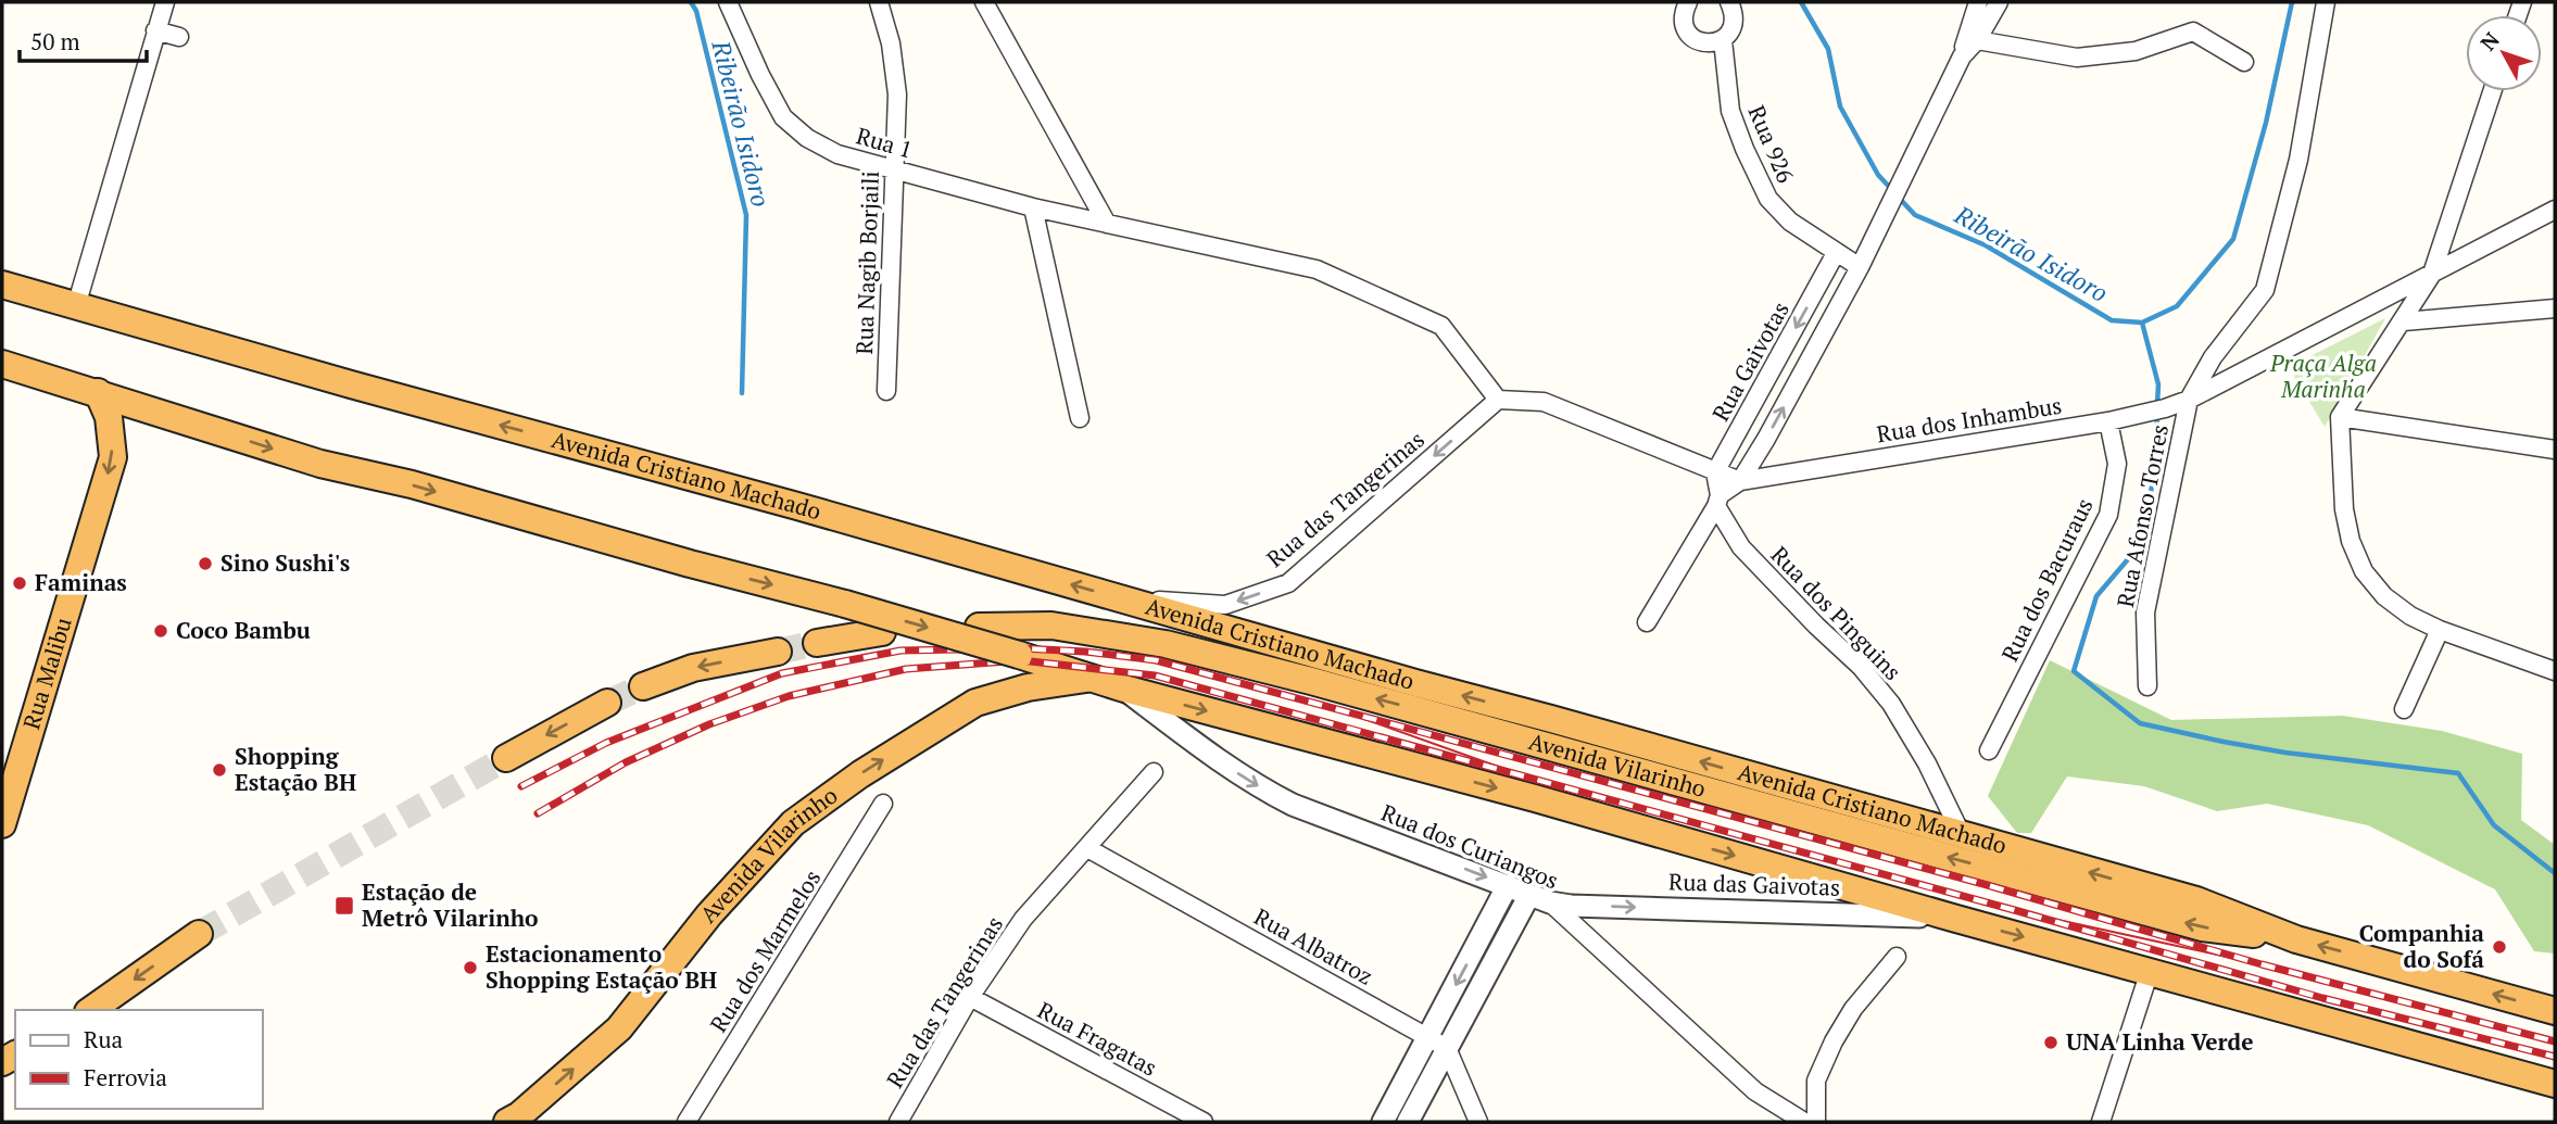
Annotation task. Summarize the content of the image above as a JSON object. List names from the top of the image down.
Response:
{
  "streets": {
    "highway": ["Avenida Cristiano Machado", "Rua Malibu", "Avenida Vilarinho"],
    "street": [
      "Rua 1",
      "Rua 926",
      "Rua Nagib Borjaili",
      "Rua Gaivotas",
      "Rua dos Inhambus",
      "Rua das Tangerinas",
      "Rua Afonso Torres",
      "Rua dos Bacuraus",
      "Rua dos Pinguins",
      "Rua dos Curiangos",
      "Rua das Gaivotas",
      "Rua Albatroz",
      "Rua dos Marmelos",
      "Rua Fragatas"
    ]
  },
  "crossings": [
    ["Rua 1", "Rua Nagib Borjaili"],
    ["Rua 1", "Rua dos Inhambus"],
    ["Rua 1", "Rua das Tangerinas"],
    ["Rua 926", "Rua Gaivotas"],
    ["Rua Gaivotas", "Rua dos Inhambus"],
    ["Rua dos Inhambus", "Rua das Tangerinas"],
    ["Rua dos Inhambus", "Rua Afonso Torres"],
    ["Rua dos Inhambus", "Rua dos Bacuraus"],
    ["Avenida Cristiano Machado", "Rua das Tangerinas"],
    ["Avenida Cristiano Machado", "Rua dos Pinguins"],
    ["Avenida Cristiano Machado", "Avenida Vilarinho"],
    ["Rua das Tangerinas", "Rua Albatroz"],
    ["Rua das Tangerinas", "Rua Fragatas"],
    ["Rua dos Curiangos", "Rua das Gaivotas"]
  ],
  "one_way": [
    "Rua das Tangerinas",
    "Rua Malibu",
    "Rua dos Curiangos",
    "Rua das Gaivotas"
  ],
  "water": ["Ribeirão Isidoro"],
  "parks": ["Praça Alga Marinha"],
  "places": {
    "other": [
      "Sino Sushi's",
      "Faminas",
      "Coco Bambu",
      "Shopping Estação BH",
      "Companhia do Sofá",
      "Estacionamento Shopping Estação BH",
      "UNA Linha Verde"
    ],
    "transit": ["Estação de Metrô Vilarinho"]
  },
  "legend": ["Rua", "Ferrovia"],
  "scale_bar": "50 m",
  "north": "top left"
}
